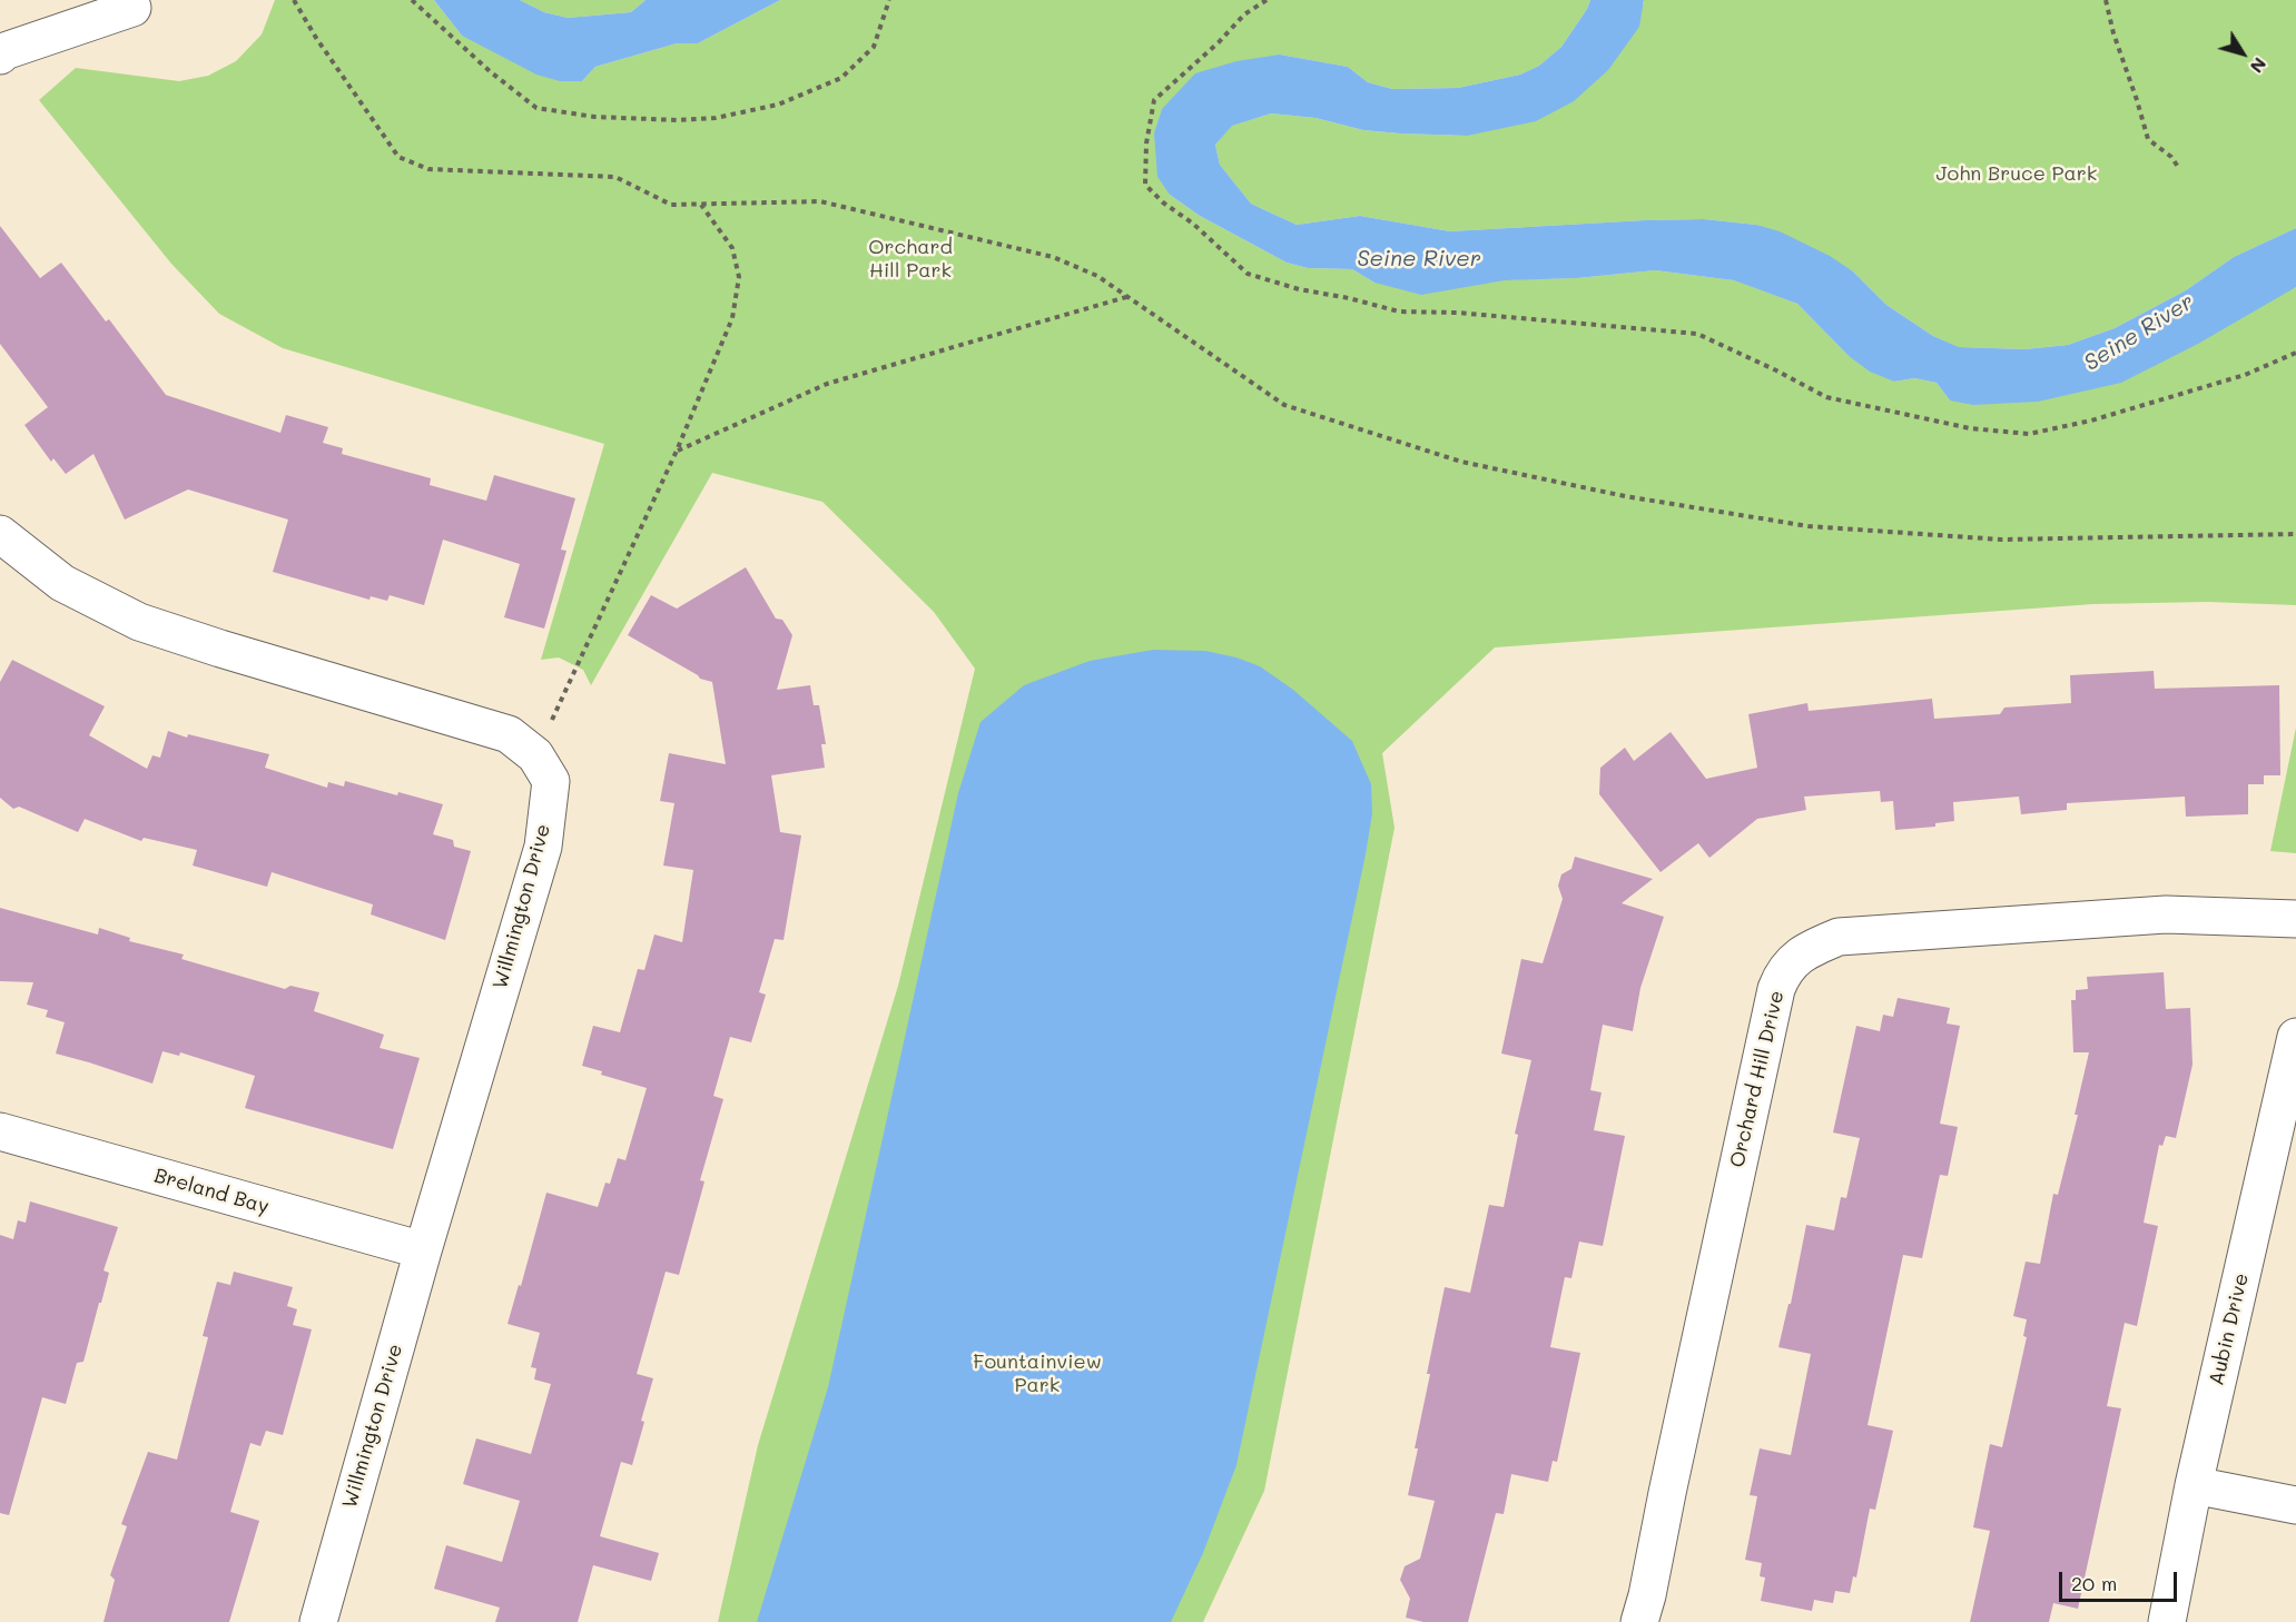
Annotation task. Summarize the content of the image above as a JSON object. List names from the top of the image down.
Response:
{
  "streets": {
    "street": [
      "Willmington Drive",
      "Orchard Hill Drive",
      "Breland Bay",
      "Aubin Drive"
    ]
  },
  "crossings": [
    ["Willmington Drive", "Breland Bay"]
  ],
  "water": ["Seine River"],
  "parks": ["John Bruce Park", "Orchard Hill Park", "Fountainview Park"],
  "scale_bar": "20 m",
  "north": "bottom right"
}
